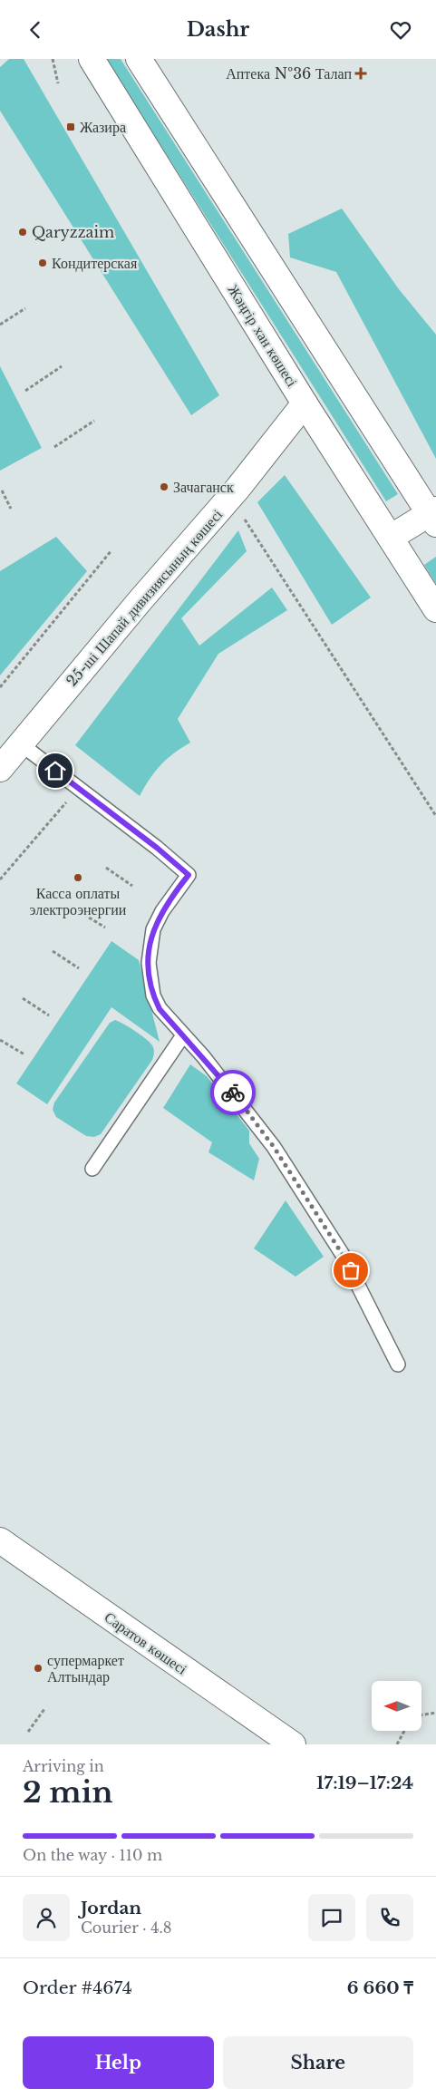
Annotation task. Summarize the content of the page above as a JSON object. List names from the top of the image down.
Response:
{
  "streets": {
    "main road": ["Жәңгір хан көшесі", "25-ші Шапай дивизиясының көшесі", "Саратов көшесі"]
  },
  "crossings": [
    ["Жәңгір хан көшесі", "25-ші Шапай дивизиясының көшесі"]
  ],
  "places": {
    "health": ["Аптека №36 Талап"],
    "transit": ["Жазира"],
    "other": [
      "Qaryzzaim",
      "Кондитерская",
      "Зачаганск",
      "Касса оплаты электроэнергии",
      "супермаркет Алтындар"
    ]
  },
  "north": "left",
  "page": {
    "header": "Dashr",
    "heading": ["2 min", "Arriving in", "17:19–17:24"],
    "panel": [
      "Jordan",
      "Courier · 4.8",
      "Order #4674",
      "6 660 ₸"
    ],
    "bar": "On the way · 110 m",
    "buttons": ["Help", "Share"]
  }
}
